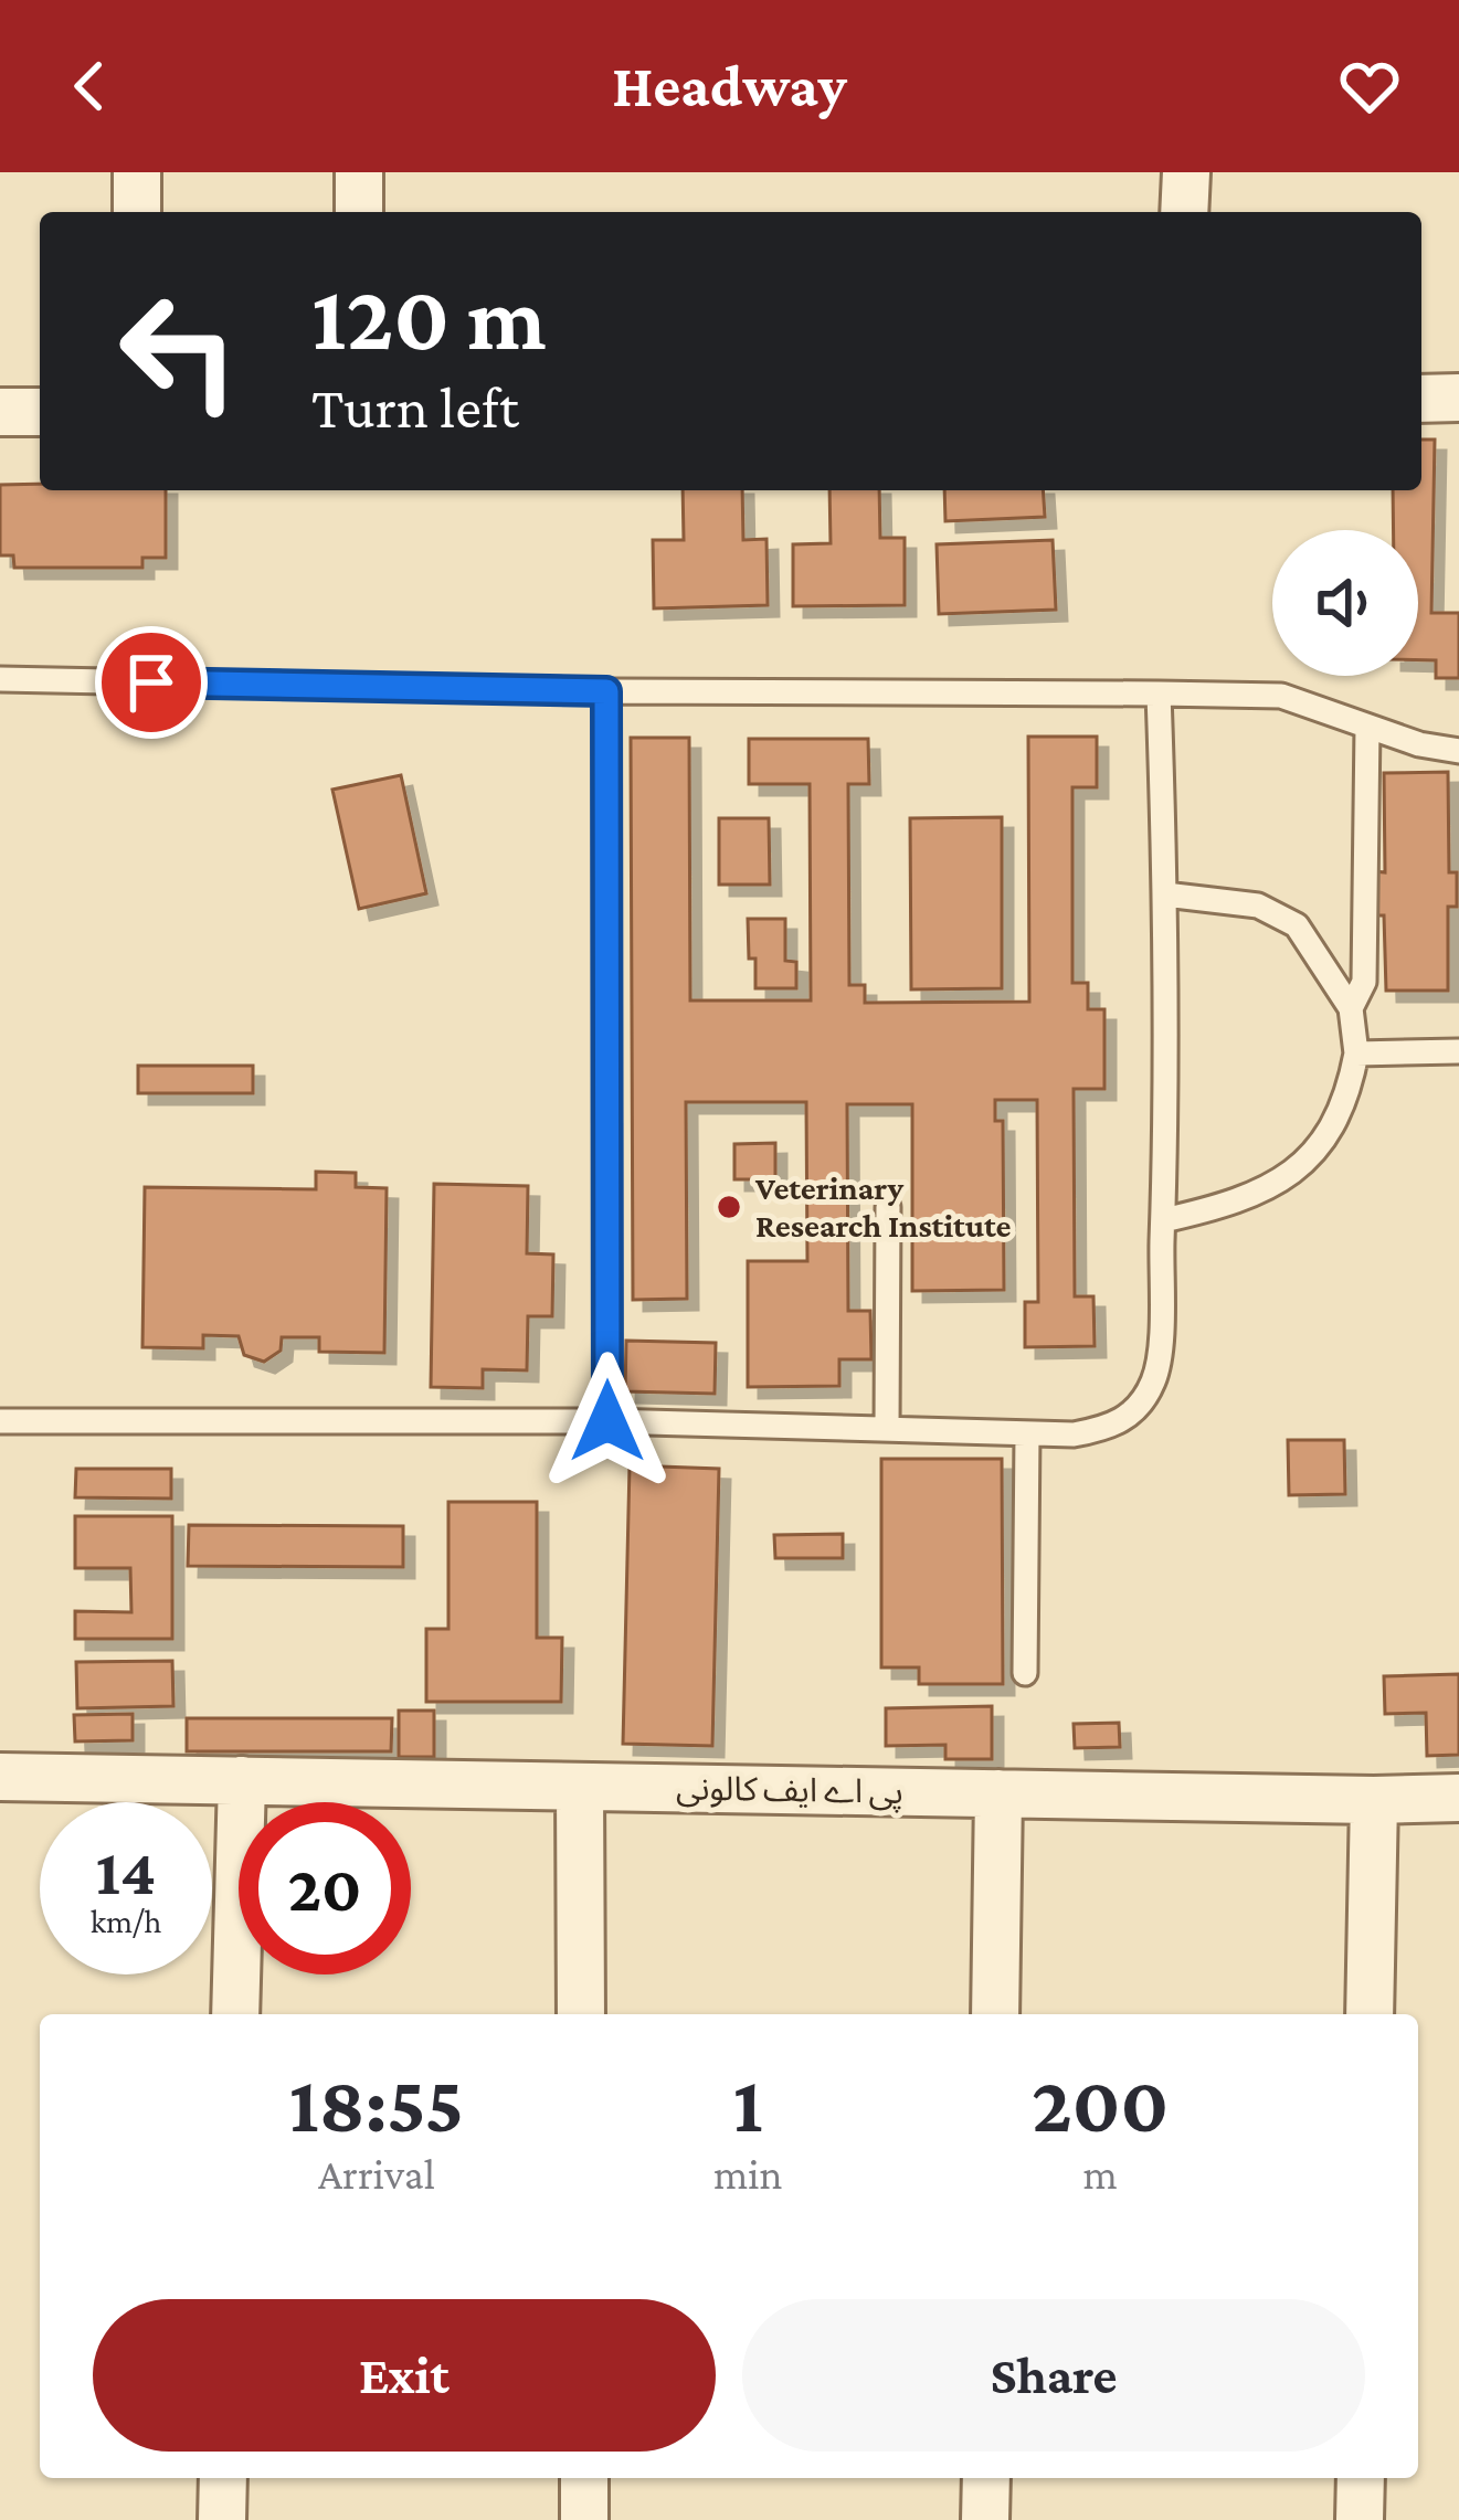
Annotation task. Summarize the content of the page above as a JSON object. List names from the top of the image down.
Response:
{
  "streets": {
    "street": ["پی اے ایف کالونی"]
  },
  "places": ["Veterinary Research Institute"],
  "page": {
    "header": "Headway",
    "turn": ["120 m", "Turn left"],
    "speed": "14 km/h",
    "limit": "20",
    "eta": [
      "18:55",
      "Arrival",
      "1",
      "min",
      "200",
      "m"
    ],
    "buttons": ["Exit", "Share"]
  }
}
